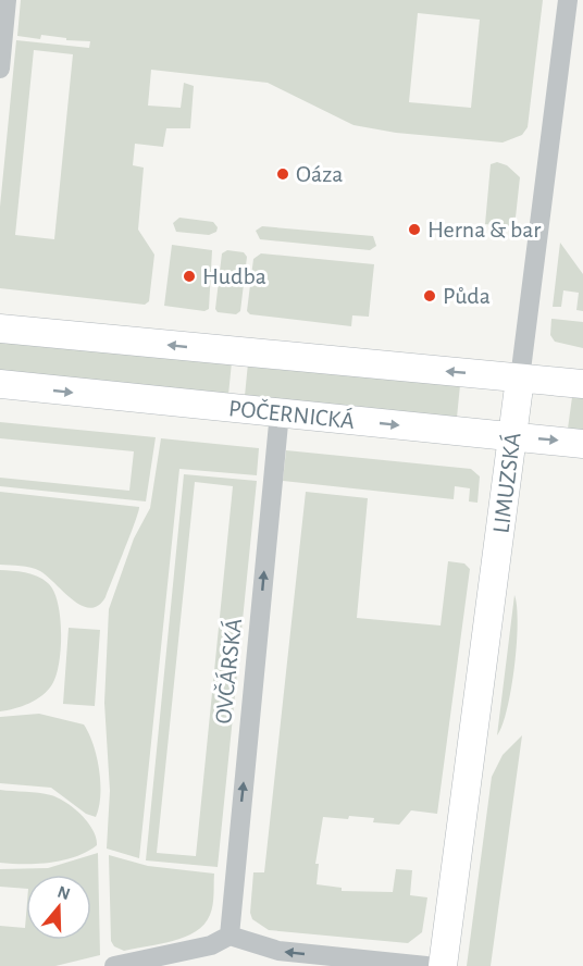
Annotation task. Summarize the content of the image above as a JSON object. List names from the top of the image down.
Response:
{
  "streets": {
    "street": ["POČERNICKÁ", "LIMUZSKÁ", "OVČÁRSKÁ"]
  },
  "crossings": [
    ["POČERNICKÁ", "LIMUZSKÁ"],
    ["POČERNICKÁ", "OVČÁRSKÁ"]
  ],
  "one_way": ["OVČÁRSKÁ"],
  "places": [
    "Oáza",
    "Herna & bar",
    "Hudba",
    "Půda"
  ],
  "north": "top"
}
